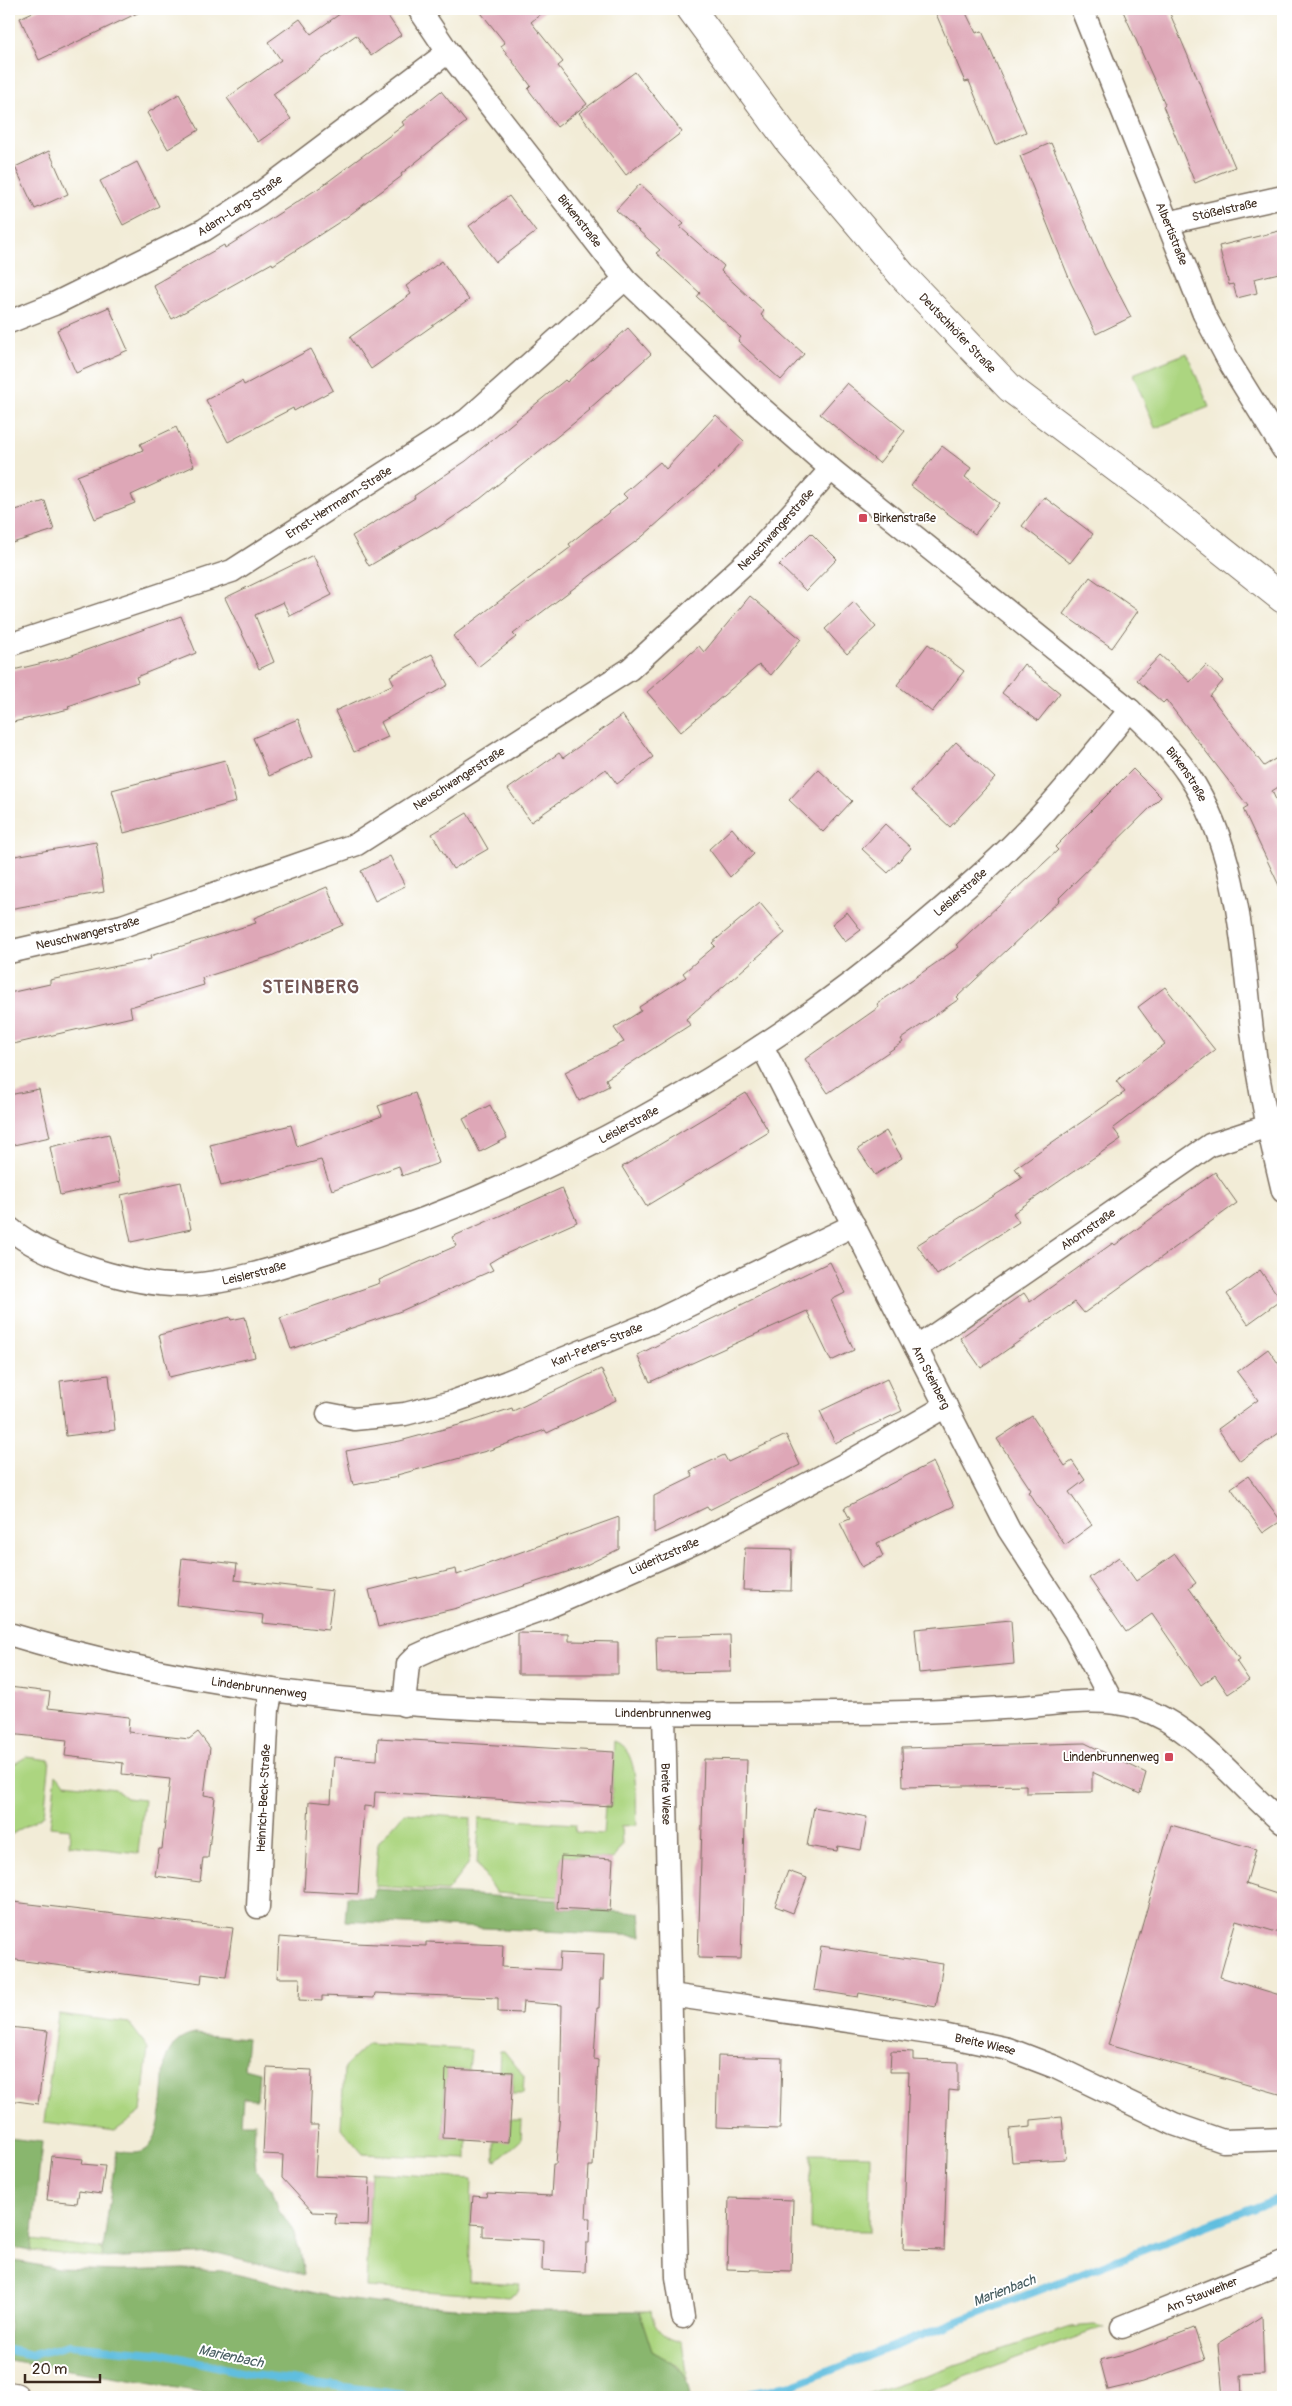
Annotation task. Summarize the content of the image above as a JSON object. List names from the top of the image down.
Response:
{
  "streets": {
    "main road": ["Deutschhöfer Straße"],
    "street": [
      "Adam-Lang-Straße",
      "Stößelstraße",
      "Birkenstraße",
      "Albertistraße",
      "Ernst-Herrmann-Straße",
      "Neuschwangerstraße",
      "Leislerstraße",
      "Ahornstraße",
      "Karl-Peters-Straße",
      "Am Steinberg",
      "Lüderitzstraße",
      "Lindenbrunnenweg",
      "Breite Wiese",
      "Heinrich-Beck-Straße",
      "Am Stauweiher"
    ]
  },
  "crossings": [
    ["Adam-Lang-Straße", "Birkenstraße"],
    ["Stößelstraße", "Albertistraße"],
    ["Birkenstraße", "Ernst-Herrmann-Straße"],
    ["Birkenstraße", "Neuschwangerstraße"],
    ["Birkenstraße", "Leislerstraße"],
    ["Birkenstraße", "Ahornstraße"],
    ["Leislerstraße", "Am Steinberg"],
    ["Ahornstraße", "Am Steinberg"],
    ["Karl-Peters-Straße", "Am Steinberg"],
    ["Am Steinberg", "Lüderitzstraße"],
    ["Am Steinberg", "Lindenbrunnenweg"],
    ["Lüderitzstraße", "Lindenbrunnenweg"],
    ["Lindenbrunnenweg", "Breite Wiese"],
    ["Lindenbrunnenweg", "Heinrich-Beck-Straße"]
  ],
  "districts": ["STEINBERG"],
  "water": ["Marienbach"],
  "places": {
    "transit": ["Birkenstraße", "Lindenbrunnenweg"]
  },
  "scale_bar": "20 m"
}
